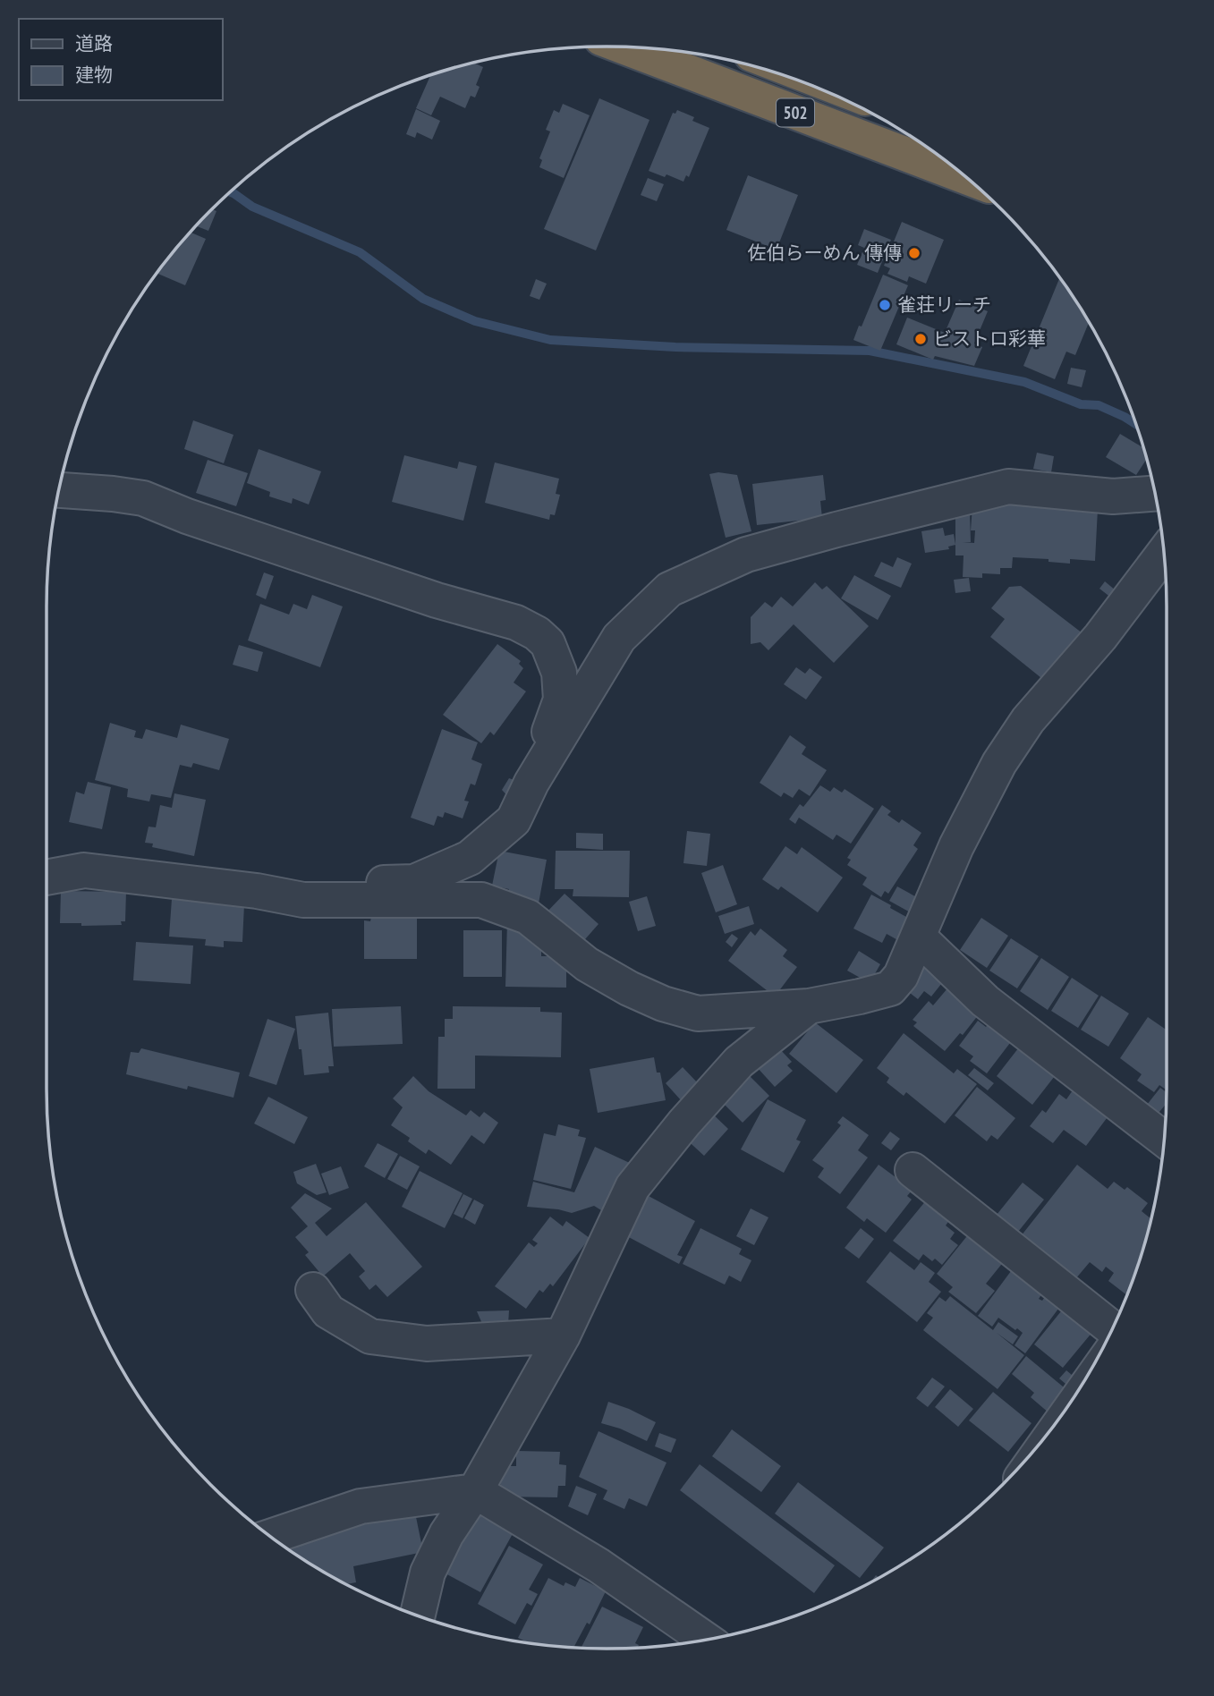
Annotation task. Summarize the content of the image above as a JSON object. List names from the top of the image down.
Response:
{
  "streets": {
    "highway": ["502"]
  },
  "places": ["佐伯らーめん 傳傳", "雀荘リーチ", "ビストロ彩華"],
  "legend": ["道路", "建物"]
}
